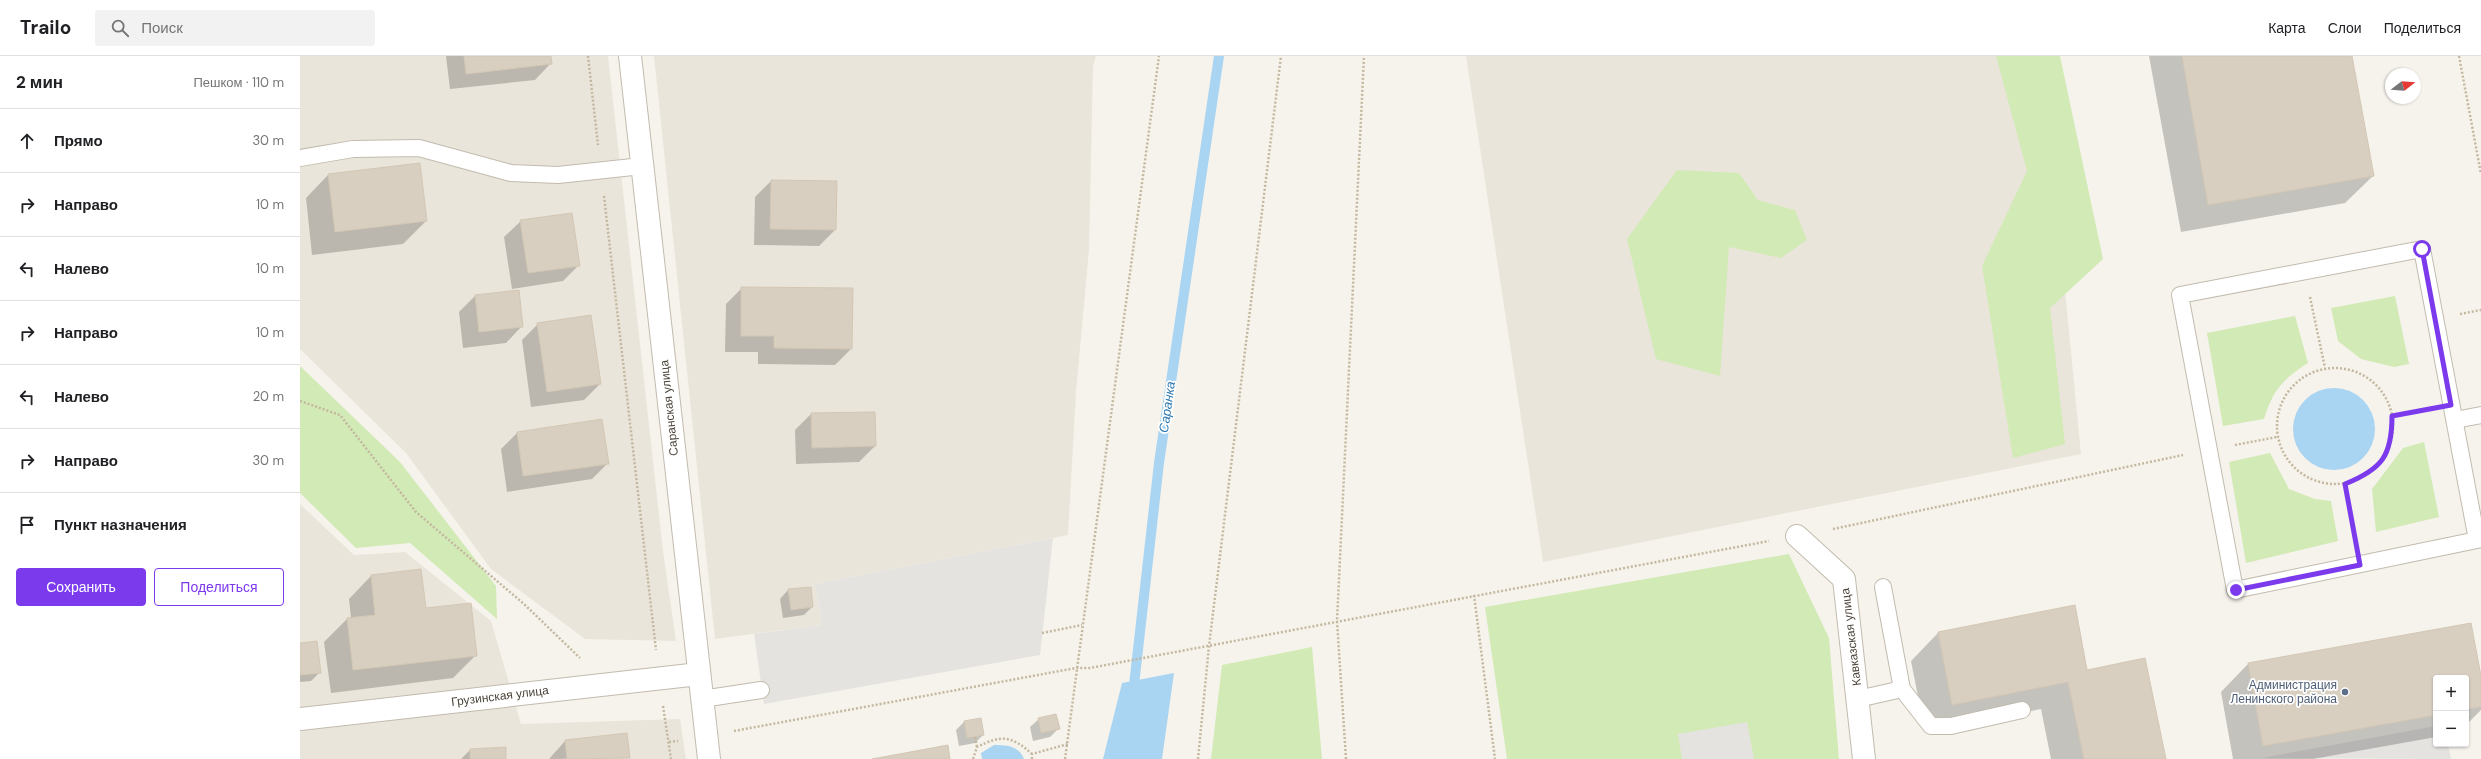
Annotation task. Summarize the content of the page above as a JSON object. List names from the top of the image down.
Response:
{
  "streets": {
    "street": ["Саранская улица", "Кавказская улица", "Грузинская улица"]
  },
  "crossings": [
    ["Саранская улица", "Грузинская улица"]
  ],
  "water": ["Саранка"],
  "places": ["Администрация Ленинского района"],
  "north": "right",
  "page": {
    "header": "Trailo",
    "search": "Поиск",
    "nav": ["Карта", "Слои", "Поделиться"],
    "heading": ["2 мин", "Пешком · 110 m"],
    "list": [
      ["Прямо", "30 m"],
      ["Направо", "10 m"],
      ["Налево", "10 m"],
      ["Направо", "10 m"],
      ["Налево", "20 m"],
      ["Направо", "30 m"],
      "Пункт назначения"
    ],
    "buttons": ["Сохранить", "Поделиться"],
    "map_buttons": ["+", "−"]
  }
}
